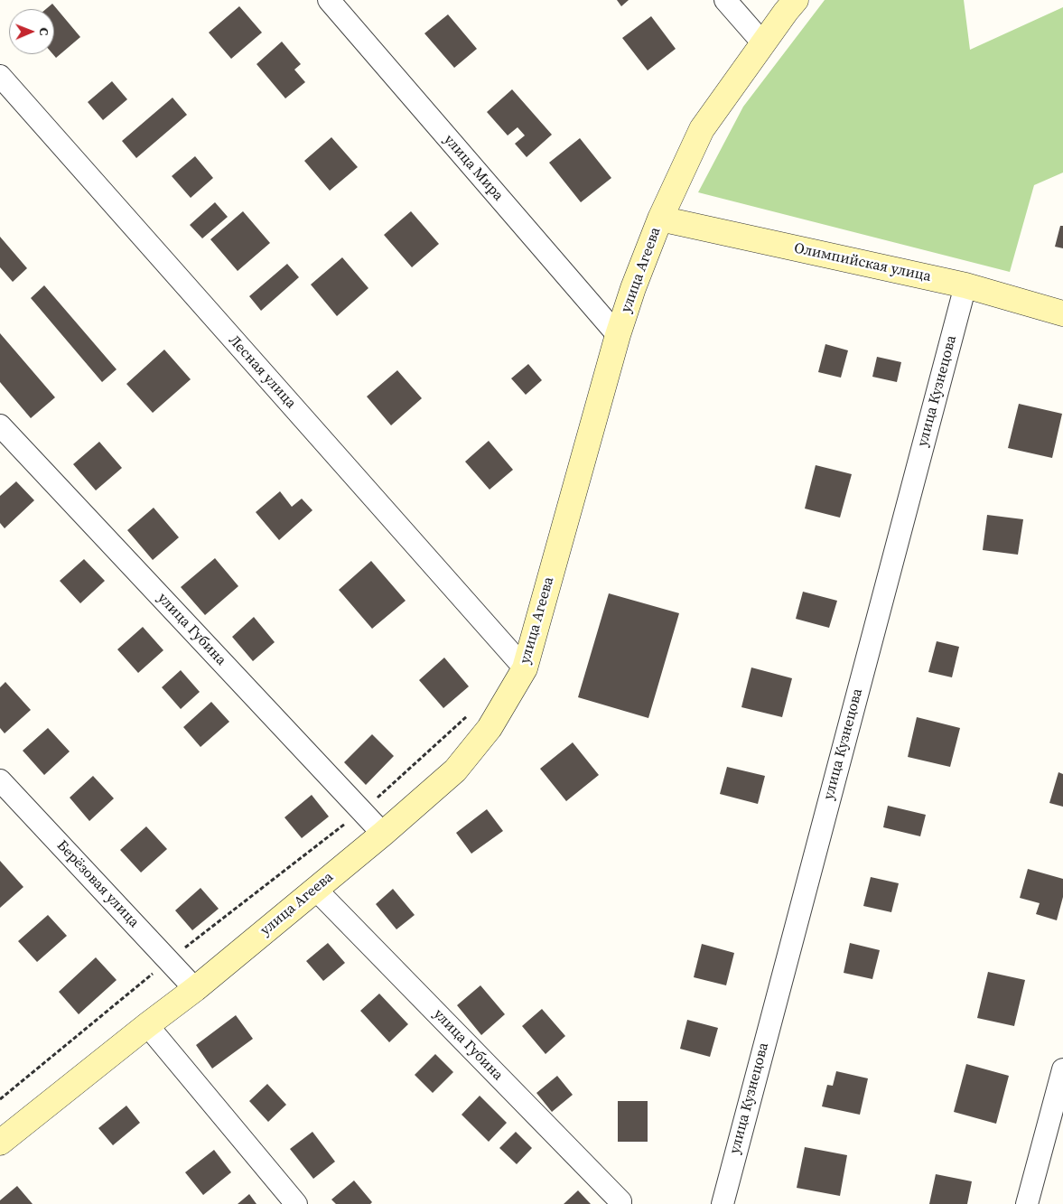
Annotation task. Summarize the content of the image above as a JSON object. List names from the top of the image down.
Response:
{
  "streets": {
    "street": [
      "улица Мира",
      "Олимпийская улица",
      "улица Агеева",
      "Лесная улица",
      "улица Кузнецова",
      "улица Губина",
      "Берёзовая улица"
    ]
  },
  "crossings": [
    ["улица Мира", "улица Агеева"],
    ["Олимпийская улица", "улица Агеева"],
    ["Олимпийская улица", "улица Кузнецова"],
    ["улица Агеева", "Лесная улица"],
    ["улица Агеева", "улица Губина"],
    ["улица Агеева", "Берёзовая улица"]
  ],
  "north": "right"
}
